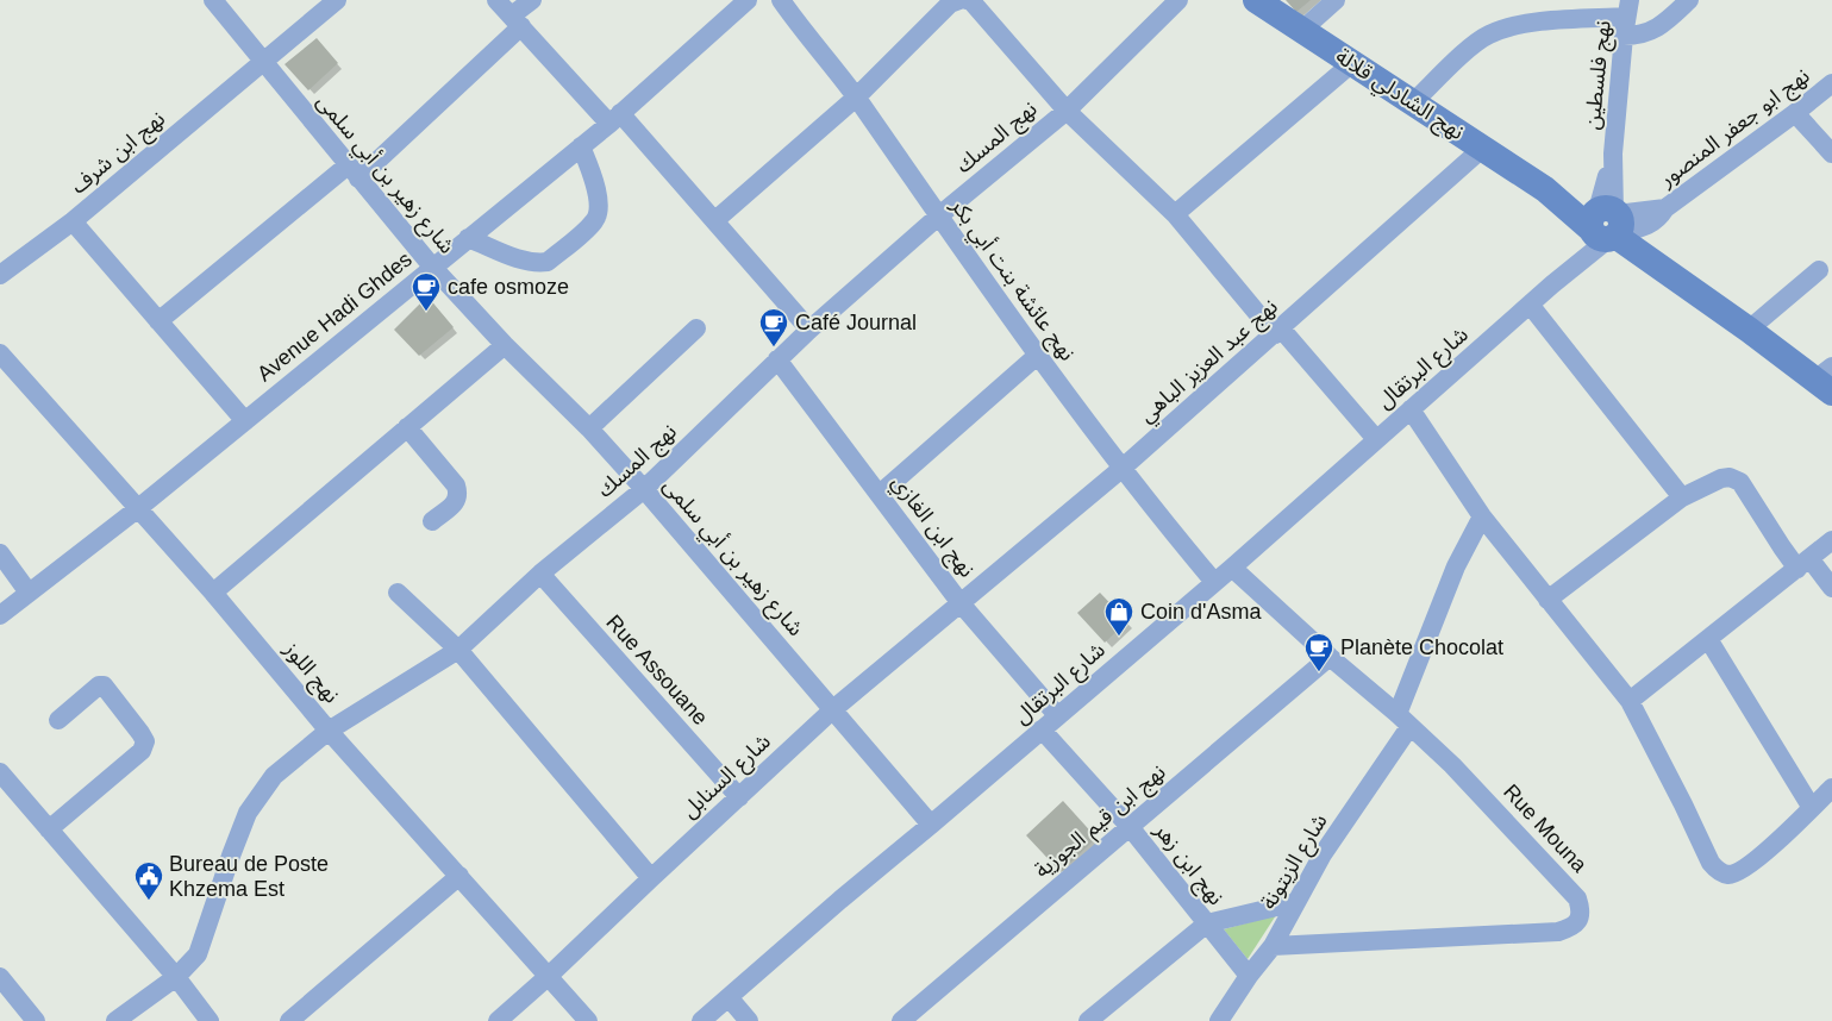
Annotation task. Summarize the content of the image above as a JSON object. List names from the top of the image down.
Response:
{
  "streets": {
    "street": [
      "نهج فلسطين",
      "نهج الشادلي قلالة",
      "نهج ابو جعفر المنصور",
      "نهج المسك",
      "نهج ابن شرف",
      "شارع زهير بن أبي سلمى",
      "نهج عائشة بنت أبي بكر",
      "Avenue Hadi Ghdes",
      "نهج عبد العزيز الباهي",
      "شارع البرتقال",
      "نهج ابن الغازي",
      "Rue Assouane",
      "نهج اللوز",
      "شارع السنابل",
      "نهج ابن قيم الجوزية",
      "Rue Mouna",
      "شارع الزيتونة",
      "نهج ابن زهر"
    ]
  },
  "crossings": [
    ["نهج فلسطين", "نهج الشادلي قلالة"],
    ["نهج فلسطين", "نهج ابو جعفر المنصور"],
    ["نهج فلسطين", "شارع البرتقال"],
    ["نهج الشادلي قلالة", "نهج ابو جعفر المنصور"],
    ["نهج الشادلي قلالة", "نهج عبد العزيز الباهي"],
    ["نهج الشادلي قلالة", "شارع البرتقال"],
    ["نهج ابو جعفر المنصور", "شارع البرتقال"],
    ["نهج المسك", "شارع زهير بن أبي سلمى"],
    ["نهج المسك", "نهج عائشة بنت أبي بكر"],
    ["نهج المسك", "نهج ابن الغازي"],
    ["نهج المسك", "Rue Assouane"],
    ["نهج المسك", "نهج اللوز"],
    ["نهج ابن شرف", "شارع زهير بن أبي سلمى"],
    ["شارع زهير بن أبي سلمى", "Avenue Hadi Ghdes"],
    ["شارع زهير بن أبي سلمى", "شارع البرتقال"],
    ["شارع زهير بن أبي سلمى", "شارع السنابل"],
    ["نهج عائشة بنت أبي بكر", "نهج عبد العزيز الباهي"],
    ["نهج عائشة بنت أبي بكر", "شارع البرتقال"],
    ["Avenue Hadi Ghdes", "نهج اللوز"],
    ["نهج عبد العزيز الباهي", "نهج ابن الغازي"],
    ["نهج عبد العزيز الباهي", "شارع السنابل"],
    ["شارع البرتقال", "نهج ابن الغازي"],
    ["شارع البرتقال", "Rue Mouna"],
    ["شارع البرتقال", "نهج ابن زهر"],
    ["نهج ابن الغازي", "شارع السنابل"],
    ["Rue Assouane", "شارع السنابل"],
    ["نهج اللوز", "شارع السنابل"],
    ["نهج ابن قيم الجوزية", "Rue Mouna"],
    ["نهج ابن قيم الجوزية", "نهج ابن زهر"],
    ["Rue Mouna", "شارع الزيتونة"],
    ["شارع الزيتونة", "نهج ابن زهر"]
  ],
  "places": {
    "cafe": ["cafe osmoze", "Café Journal", "Planète Chocolat"],
    "shop": ["Coin d'Asma"],
    "public building": ["Bureau de Poste Khzema Est"]
  }
}
